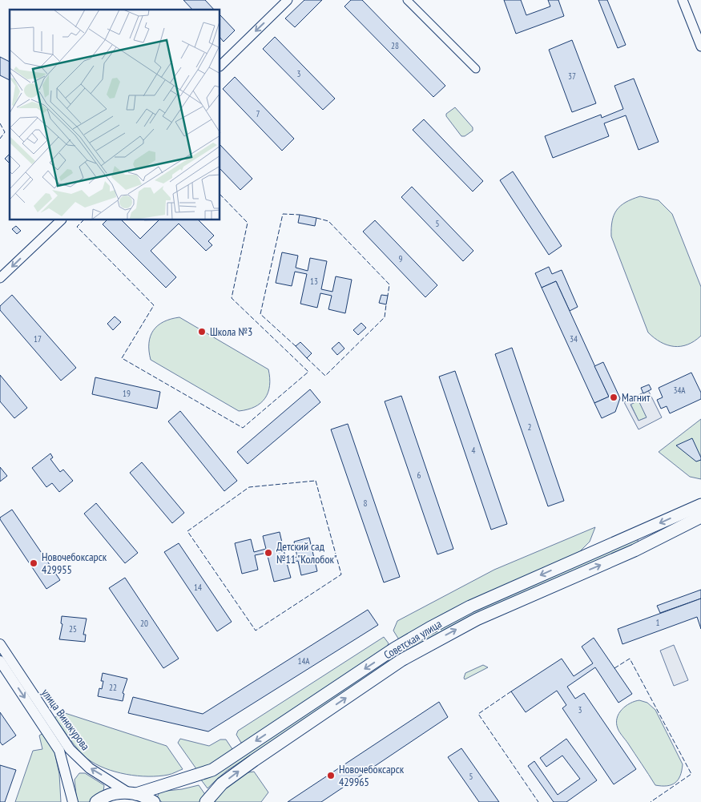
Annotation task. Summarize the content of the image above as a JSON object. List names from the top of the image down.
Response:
{
  "streets": {
    "main road": ["Советская улица", "улица Винокурова"]
  },
  "crossings": [
    ["Советская улица", "улица Винокурова"]
  ],
  "places": [
    "Школа №3",
    "Магнит",
    "Детский сад №11 \"Колобок\"",
    "Новочебоксарск 429955",
    "Новочебоксарск 429965"
  ],
  "house_numbers": [
    "28",
    "3",
    "37",
    "7",
    "5",
    "9",
    "13",
    "17",
    "34",
    "34А",
    "19",
    "2",
    "4",
    "6",
    "8",
    "14",
    "1",
    "20",
    "25",
    "14А",
    "22",
    "3",
    "5"
  ]
}
